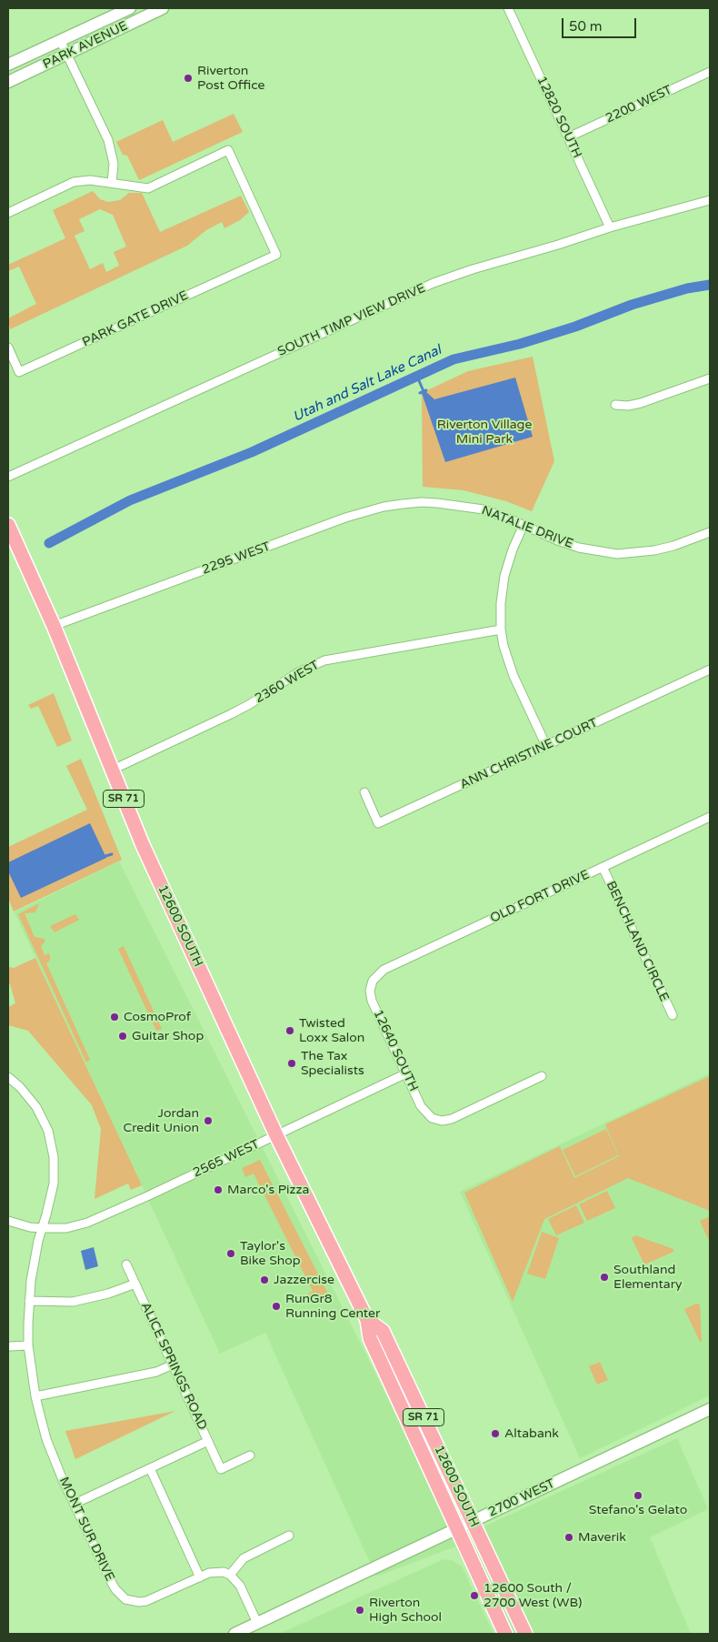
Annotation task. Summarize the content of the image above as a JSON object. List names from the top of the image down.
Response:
{
  "streets": {
    "main road": [
      "PARK AVENUE",
      "SR 71",
      "12600 SOUTH",
      "2700 WEST"
    ],
    "street": [
      "2200 WEST",
      "12820 SOUTH",
      "PARK GATE DRIVE",
      "SOUTH TIMP VIEW DRIVE",
      "NATALIE DRIVE",
      "2295 WEST",
      "2360 WEST",
      "ANN CHRISTINE COURT",
      "OLD FORT DRIVE",
      "BENCHLAND CIRCLE",
      "12640 SOUTH",
      "2565 WEST",
      "ALICE SPRINGS ROAD",
      "MONT SUR DRIVE"
    ]
  },
  "crossings": [
    ["2200 WEST", "12820 SOUTH"],
    ["12820 SOUTH", "SOUTH TIMP VIEW DRIVE"],
    ["NATALIE DRIVE", "2295 WEST"],
    ["2295 WEST", "12600 SOUTH"],
    ["2360 WEST", "12600 SOUTH"],
    ["OLD FORT DRIVE", "BENCHLAND CIRCLE"],
    ["OLD FORT DRIVE", "12640 SOUTH"],
    ["12600 SOUTH", "2565 WEST"],
    ["12600 SOUTH", "2700 WEST"],
    ["12640 SOUTH", "2565 WEST"],
    ["2565 WEST", "MONT SUR DRIVE"]
  ],
  "water": ["Utah and Salt Lake Canal"],
  "parks": ["Riverton Village Mini Park"],
  "places": [
    "Riverton Post Office",
    "CosmoProf",
    "Twisted Loxx Salon",
    "Guitar Shop",
    "The Tax Specialists",
    "Jordan Credit Union",
    "Marco's Pizza",
    "Taylor's Bike Shop",
    "Southland Elementary",
    "Jazzercise",
    "RunGr8 Running Center",
    "Altabank",
    "Stefano's Gelato",
    "Maverik",
    "12600 South / 2700 West (WB)",
    "Riverton High School"
  ],
  "scale_bar": "50 m"
}
